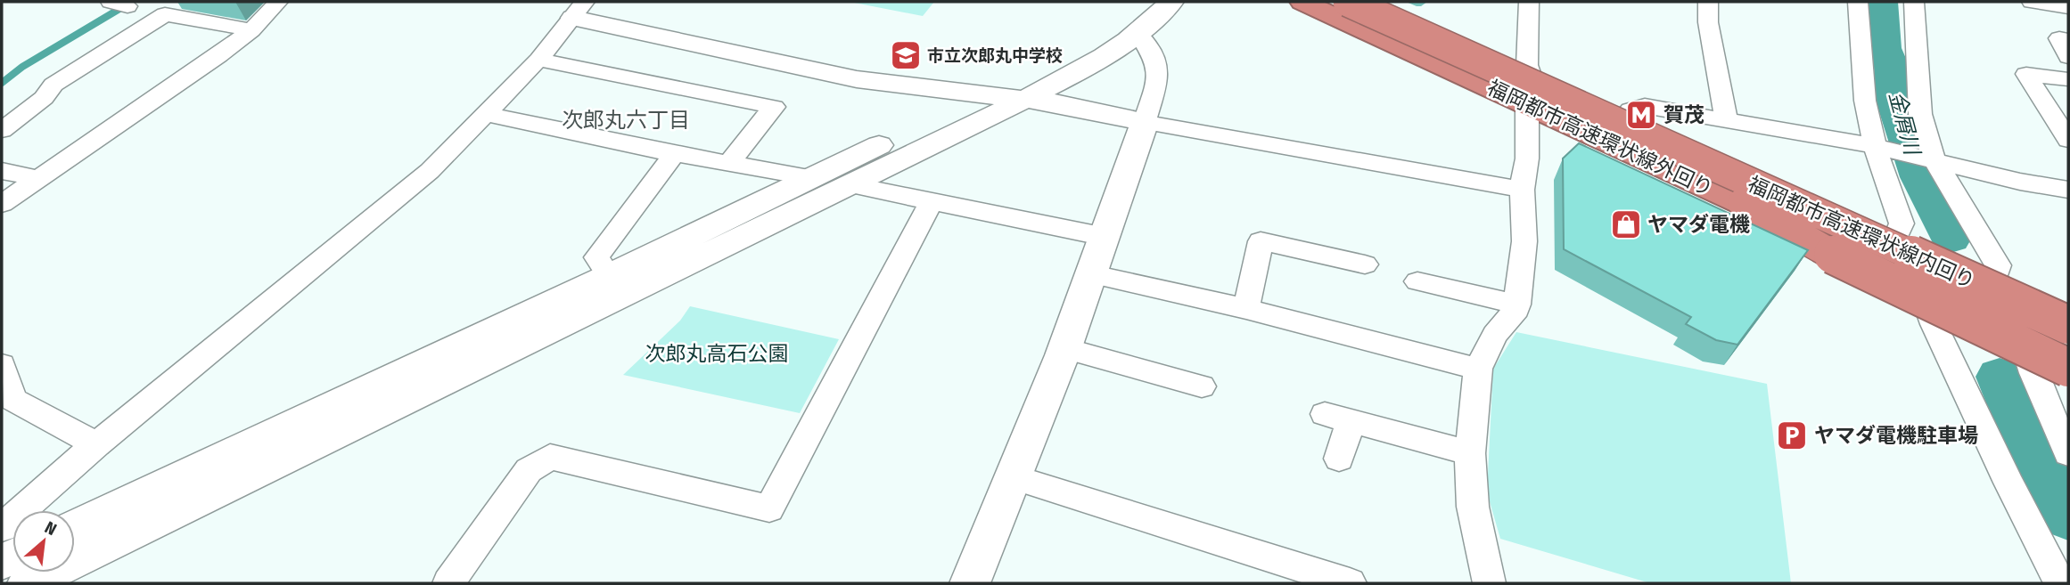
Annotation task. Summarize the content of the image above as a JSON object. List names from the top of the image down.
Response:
{
  "streets": {
    "highway": ["福岡都市高速環状線外回り", "福岡都市高速環状線内回り"]
  },
  "districts": ["次郎丸六丁目"],
  "water": ["金屑川"],
  "parks": ["次郎丸高石公園"],
  "places": {
    "school or university": ["市立次郎丸中学校"],
    "metro station": ["賀茂"],
    "shop": ["ヤマダ電機"],
    "parking": ["ヤマダ電機駐車場"]
  },
  "north": "top right"
}
